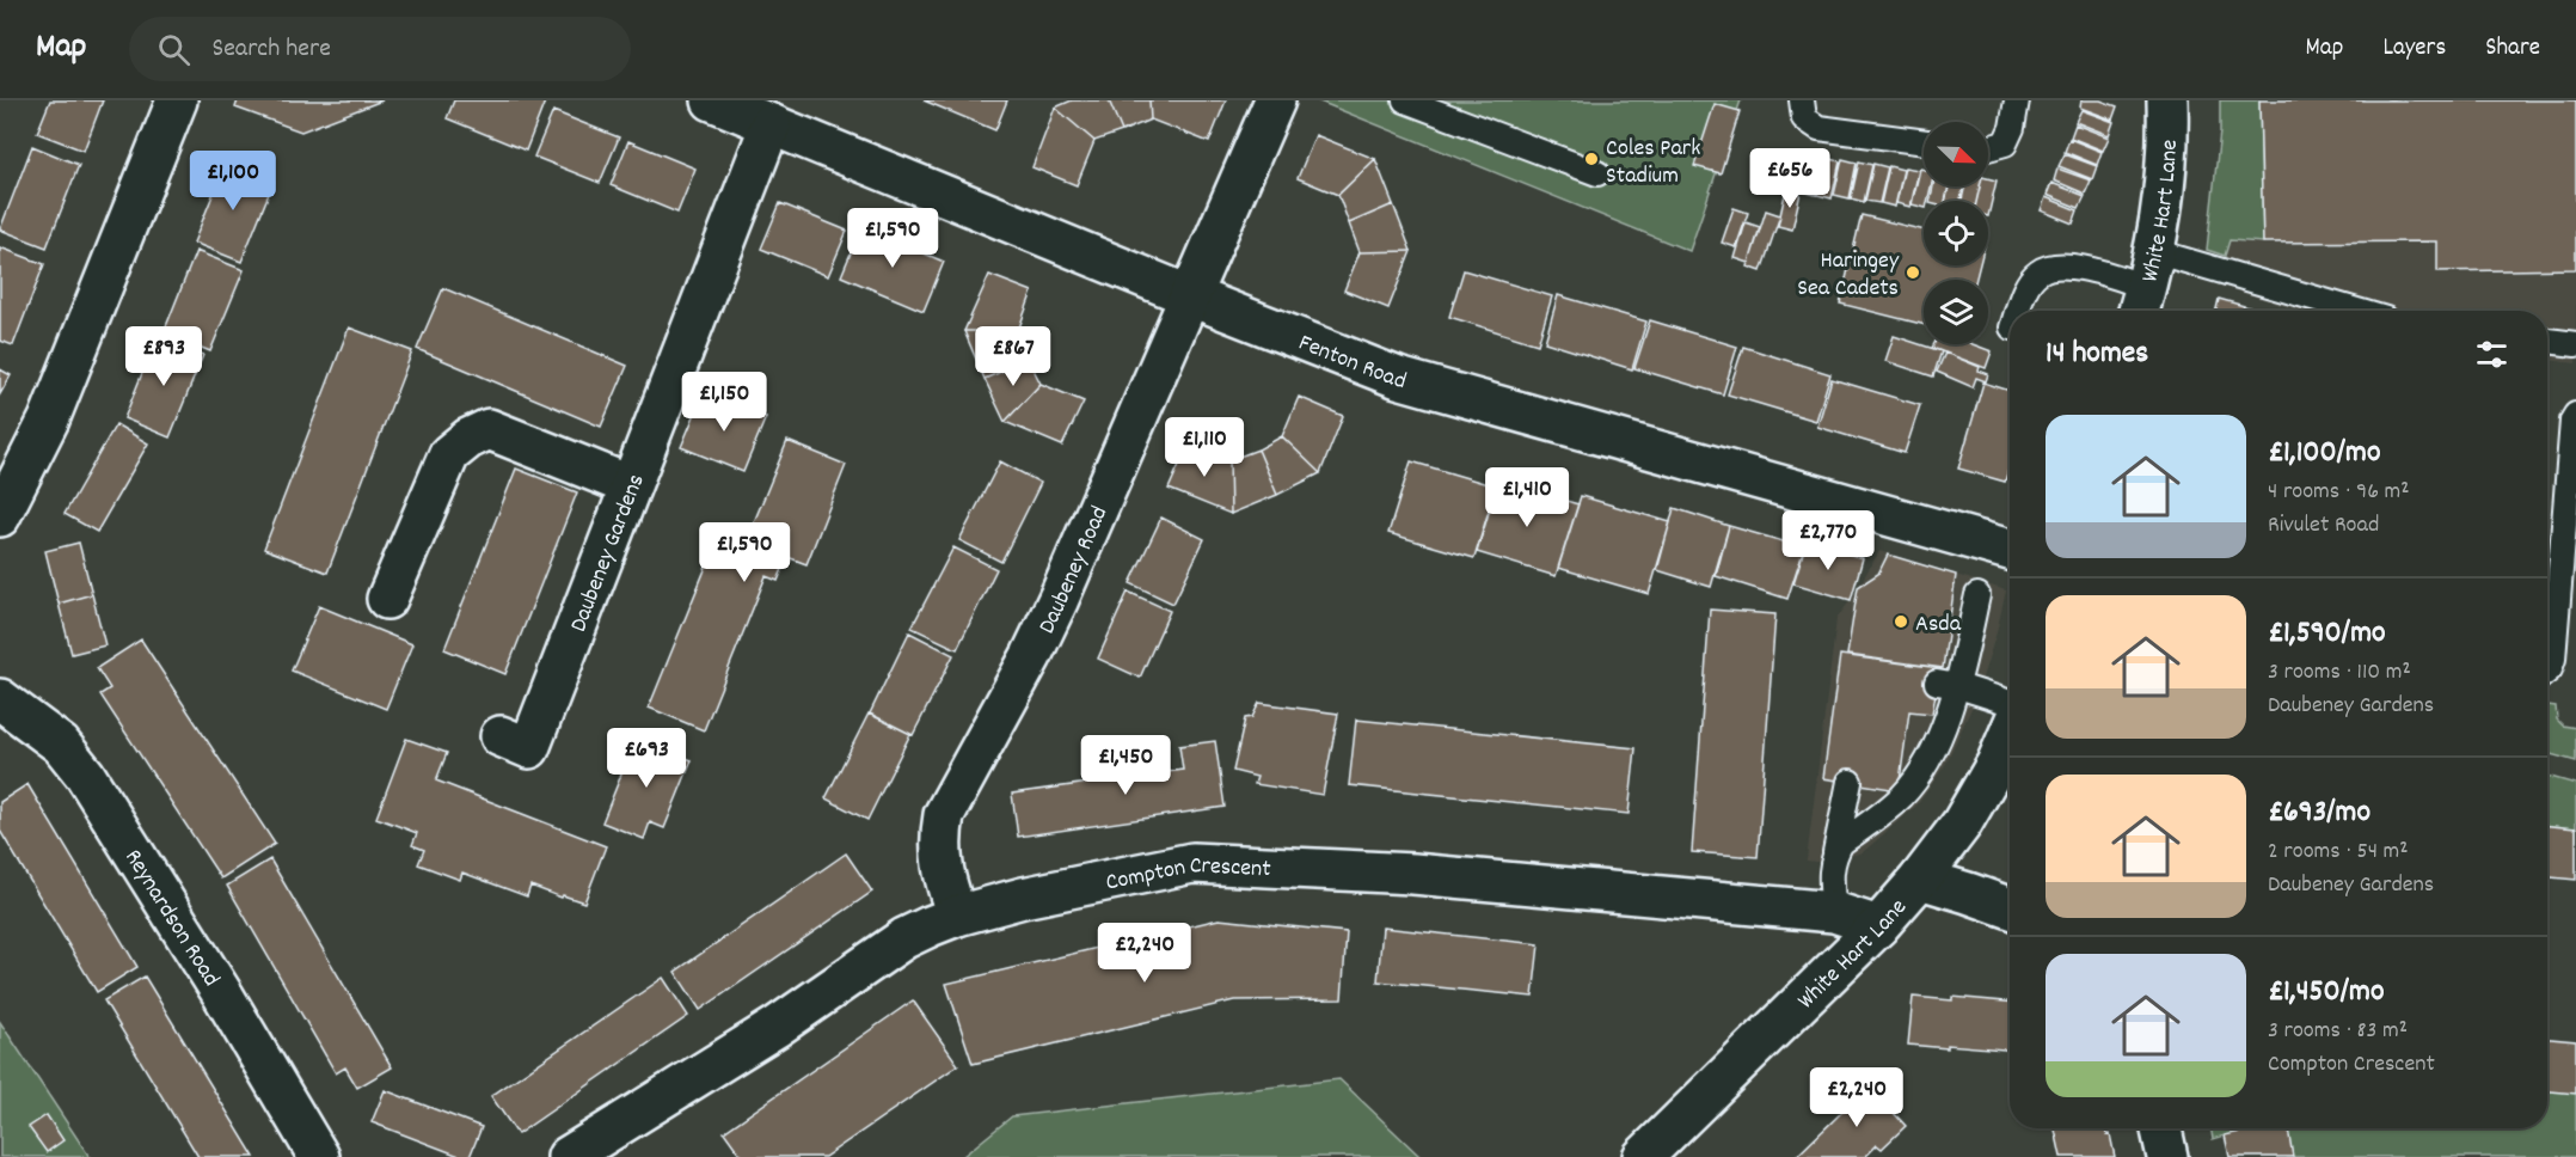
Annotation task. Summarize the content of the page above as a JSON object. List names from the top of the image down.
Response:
{
  "streets": {
    "street": [
      "White Hart Lane",
      "Fenton Road",
      "Daubeney Gardens",
      "Daubeney Road",
      "Compton Crescent",
      "Reynardson Road"
    ]
  },
  "crossings": [
    ["White Hart Lane", "Compton Crescent"],
    ["Fenton Road", "Daubeney Gardens"],
    ["Fenton Road", "Daubeney Road"],
    ["Daubeney Road", "Compton Crescent"]
  ],
  "places": ["Coles Park Stadium", "Haringey Sea Cadets", "Asda"],
  "north": "bottom right",
  "page": {
    "header": "Map",
    "search": "Search here",
    "nav": ["Map", "Layers", "Share"],
    "price": [
      "£656",
      "£1,100",
      "£1,590",
      "£893",
      "£867",
      "£1,150",
      "£1,110",
      "£1,410",
      "£2,770",
      "£1,590",
      "£693",
      "£1,450",
      "£2,240",
      "£2,240"
    ],
    "heading": "14 homes",
    "list": [
      {
        "name": "£1,100/mo",
        "note": "4 rooms · 96 m² · Rivulet Road"
      },
      {
        "name": "£1,590/mo",
        "note": "3 rooms · 110 m² · Daubeney Gardens"
      },
      {
        "name": "£693/mo",
        "note": "2 rooms · 54 m² · Daubeney Gardens"
      },
      {
        "name": "£1,450/mo",
        "note": "3 rooms · 83 m² · Compton Crescent"
      }
    ]
  }
}
